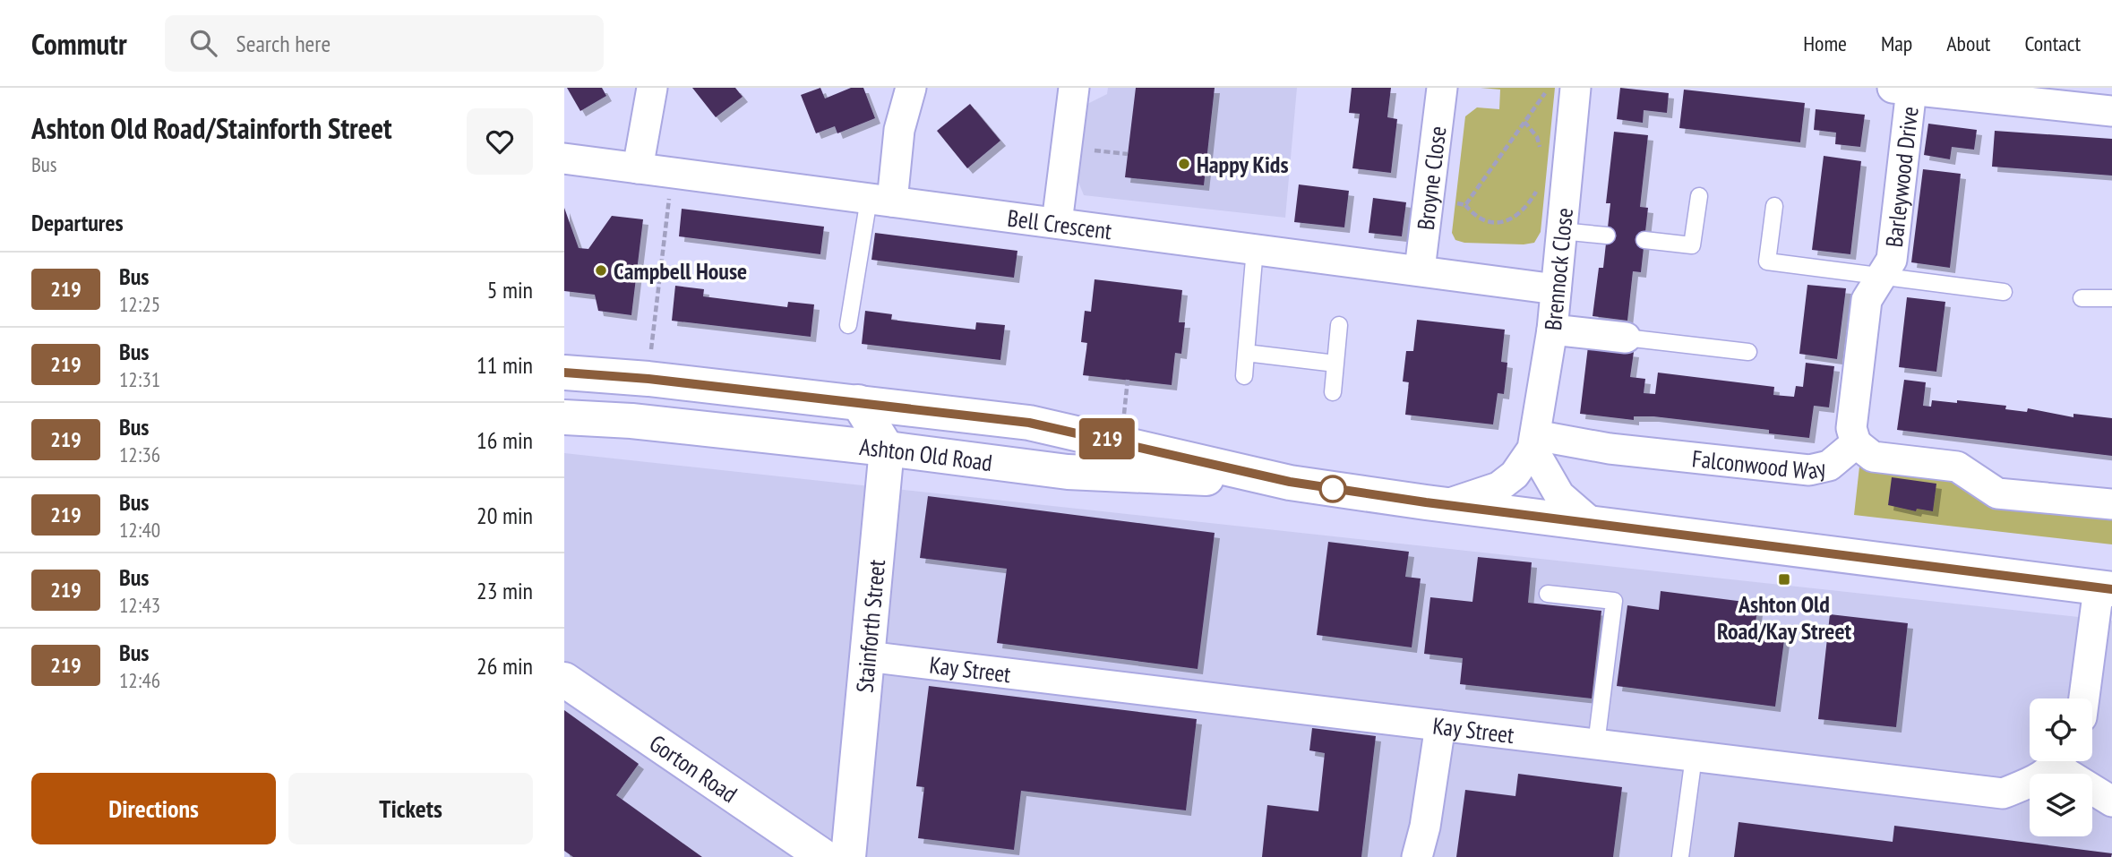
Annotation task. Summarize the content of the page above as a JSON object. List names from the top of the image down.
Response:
{
  "streets": {
    "main road": ["Ashton Old Road", "Stainforth Street", "Gorton Road"],
    "street": [
      "Barleywood Drive",
      "Broyne Close",
      "Bell Crescent",
      "Brennock Close",
      "Falconwood Way",
      "Kay Street"
    ]
  },
  "crossings": [
    ["Barleywood Drive", "Falconwood Way"],
    ["Broyne Close", "Bell Crescent"],
    ["Bell Crescent", "Brennock Close"],
    ["Brennock Close", "Ashton Old Road"],
    ["Brennock Close", "Falconwood Way"],
    ["Ashton Old Road", "Stainforth Street"],
    ["Stainforth Street", "Kay Street"]
  ],
  "places": {
    "other": ["Happy Kids", "Campbell House"],
    "transit": ["Ashton Old Road/Kay Street"]
  },
  "lines": ["bus line 219"],
  "page": {
    "header": "Commutr",
    "search": "Search here",
    "nav": [
      "Home",
      "Map",
      "About",
      "Contact"
    ],
    "heading": [
      ["Ashton Old Road/Stainforth Street", "Bus"],
      "Departures"
    ],
    "on_map": "219",
    "list": [
      {
        "mark": "219",
        "name": "Bus",
        "note": "12:25",
        "value": "5 min"
      },
      {
        "mark": "219",
        "name": "Bus",
        "note": "12:31",
        "value": "11 min"
      },
      {
        "mark": "219",
        "name": "Bus",
        "note": "12:36",
        "value": "16 min"
      },
      {
        "mark": "219",
        "name": "Bus",
        "note": "12:40",
        "value": "20 min"
      },
      {
        "mark": "219",
        "name": "Bus",
        "note": "12:43",
        "value": "23 min"
      },
      {
        "mark": "219",
        "name": "Bus",
        "note": "12:46",
        "value": "26 min"
      }
    ],
    "buttons": ["Directions", "Tickets"]
  }
}
